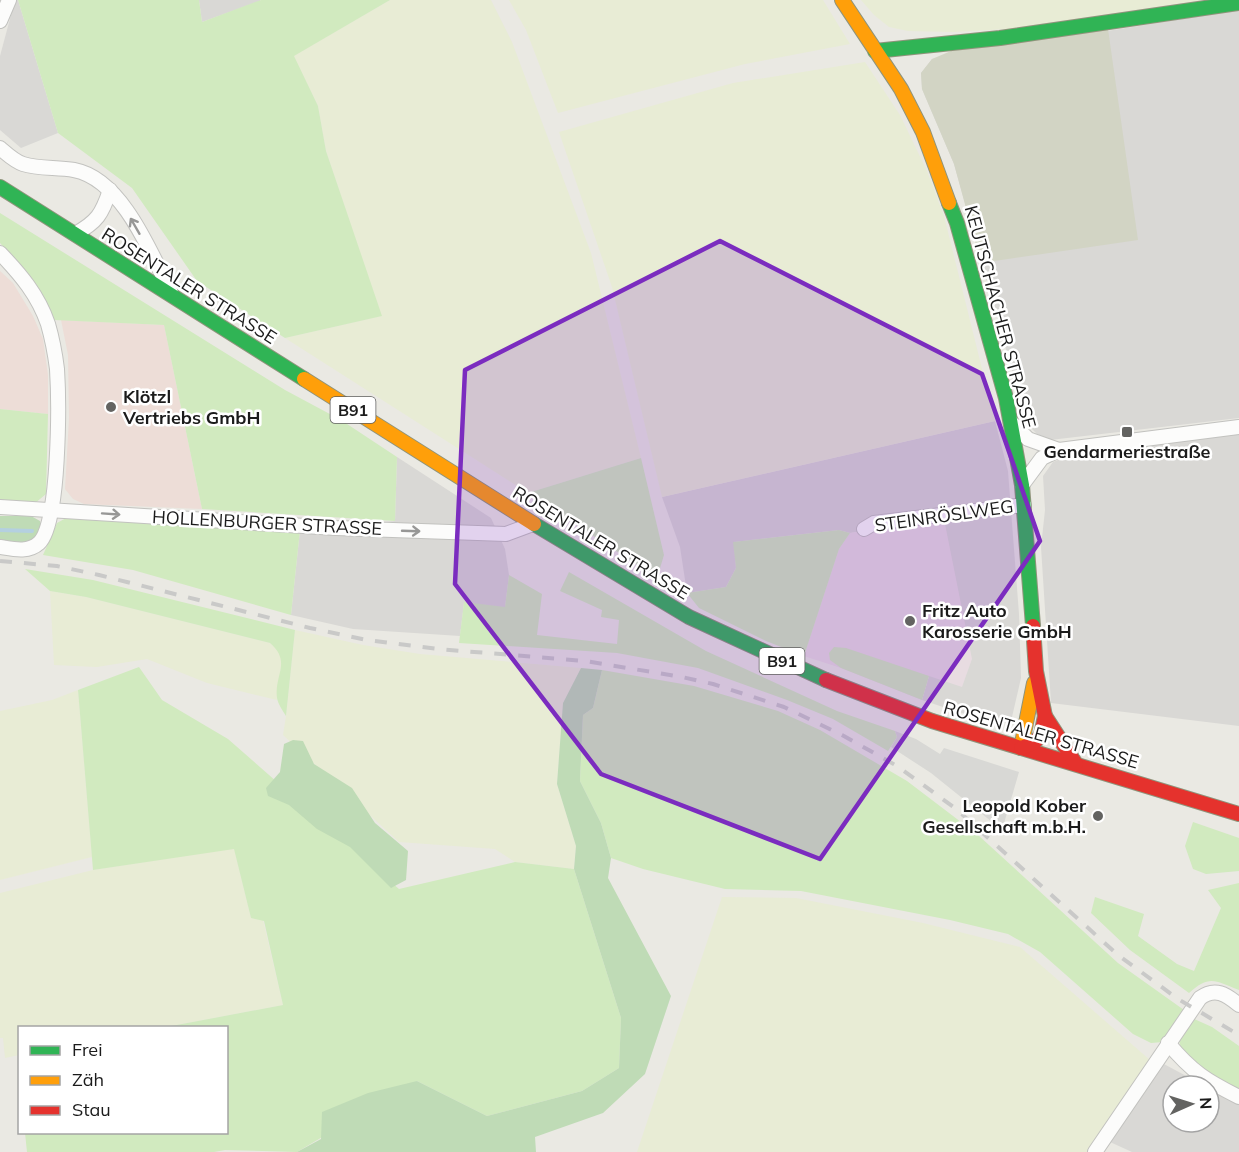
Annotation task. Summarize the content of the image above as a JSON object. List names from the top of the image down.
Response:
{
  "streets": {
    "main road": ["ROSENTALER STRASSE", "KEUTSCHACHER STRASSE", "B91"],
    "street": ["STEINRÖSLWEG", "HOLLENBURGER STRASSE"]
  },
  "crossings": [
    ["ROSENTALER STRASSE", "HOLLENBURGER STRASSE"],
    ["KEUTSCHACHER STRASSE", "STEINRÖSLWEG"]
  ],
  "one_way": ["HOLLENBURGER STRASSE"],
  "places": {
    "other": ["Klötzl Vertriebs GmbH", "Fritz Auto Karosserie GmbH", "Leopold Kober Gesellschaft m.b.H."],
    "transit": ["Gendarmeriestraße"]
  },
  "legend": ["Frei", "Zäh", "Stau"],
  "north": "right"
}
